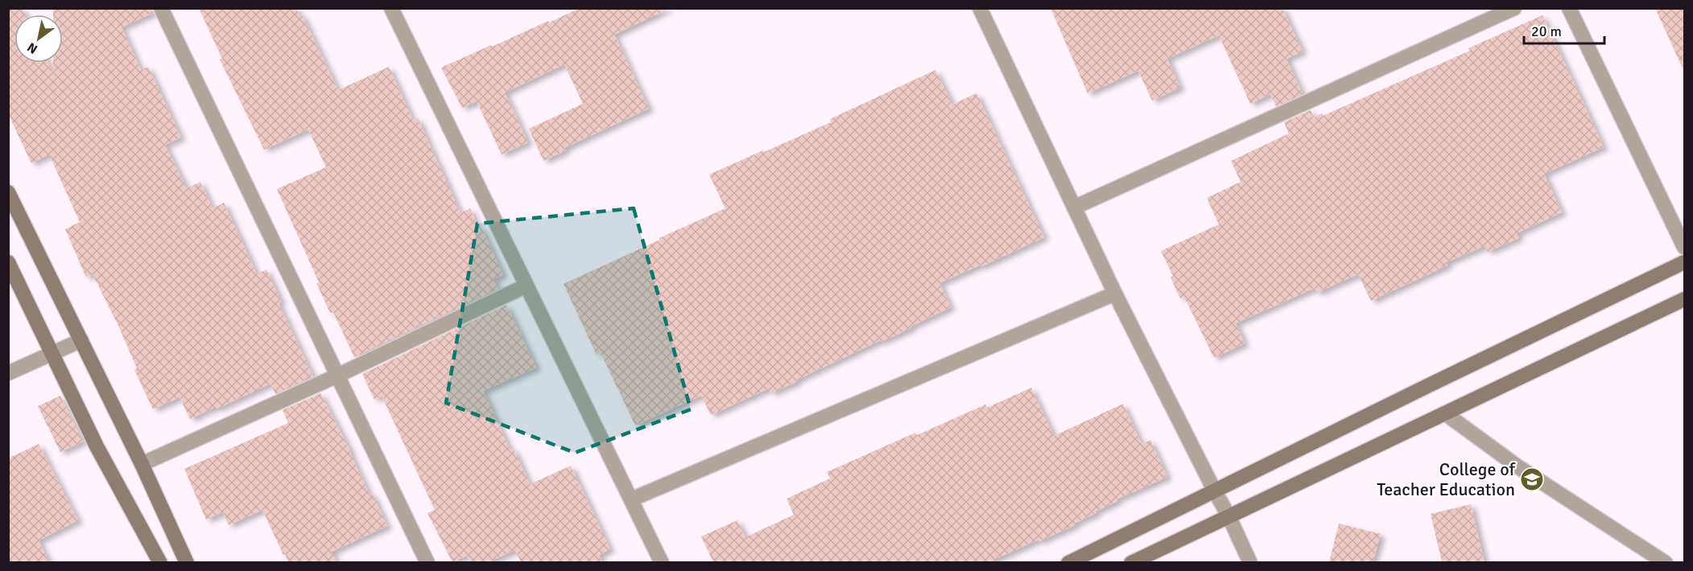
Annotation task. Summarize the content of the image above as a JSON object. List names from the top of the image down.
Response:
{
  "places": {
    "school or university": ["College of Teacher Education"]
  },
  "scale_bar": "20 m",
  "north": "bottom left"
}
